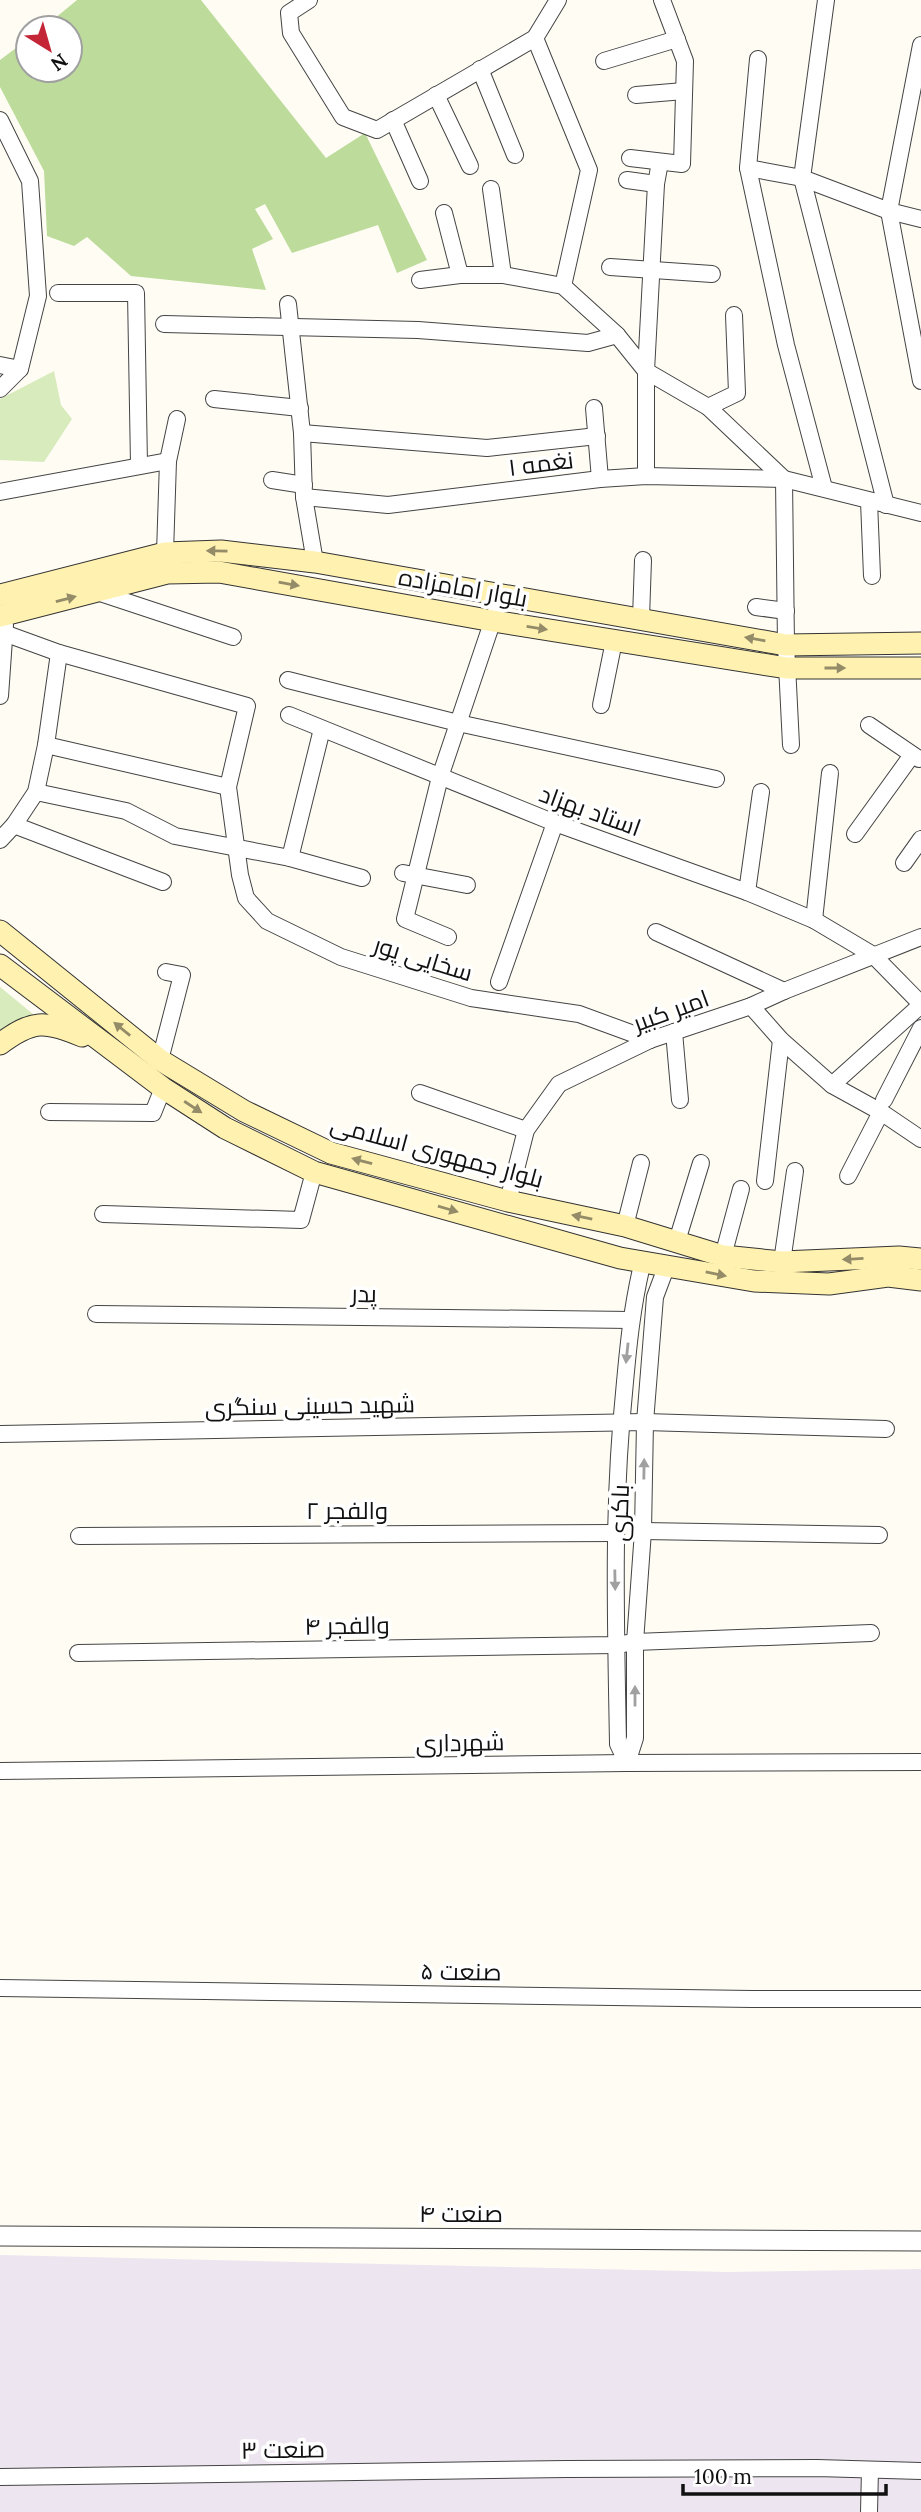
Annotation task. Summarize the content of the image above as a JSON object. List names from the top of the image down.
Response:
{
  "streets": {
    "main road": ["بلوار امامزاده", "بلوار جمهوری اسلامی"],
    "street": [
      "نغمه ۱",
      "استاد بهزاد",
      "سخایی پور",
      "امیر کبیر",
      "پدر",
      "شهید حسینی سنگری",
      "والفجر ۲",
      "باکری",
      "والفجر ۴",
      "شهرداری",
      "صنعت ۵",
      "صنعت ۴",
      "صنعت ۳"
    ]
  },
  "crossings": [
    ["استاد بهزاد", "امیر کبیر"],
    ["سخایی پور", "امیر کبیر"],
    ["امیر کبیر", "بلوار جمهوری اسلامی"],
    ["شهید حسینی سنگری", "باکری"],
    ["باکری", "والفجر ۴"],
    ["باکری", "شهرداری"]
  ],
  "scale_bar": "100 m",
  "north": "bottom right"
}
